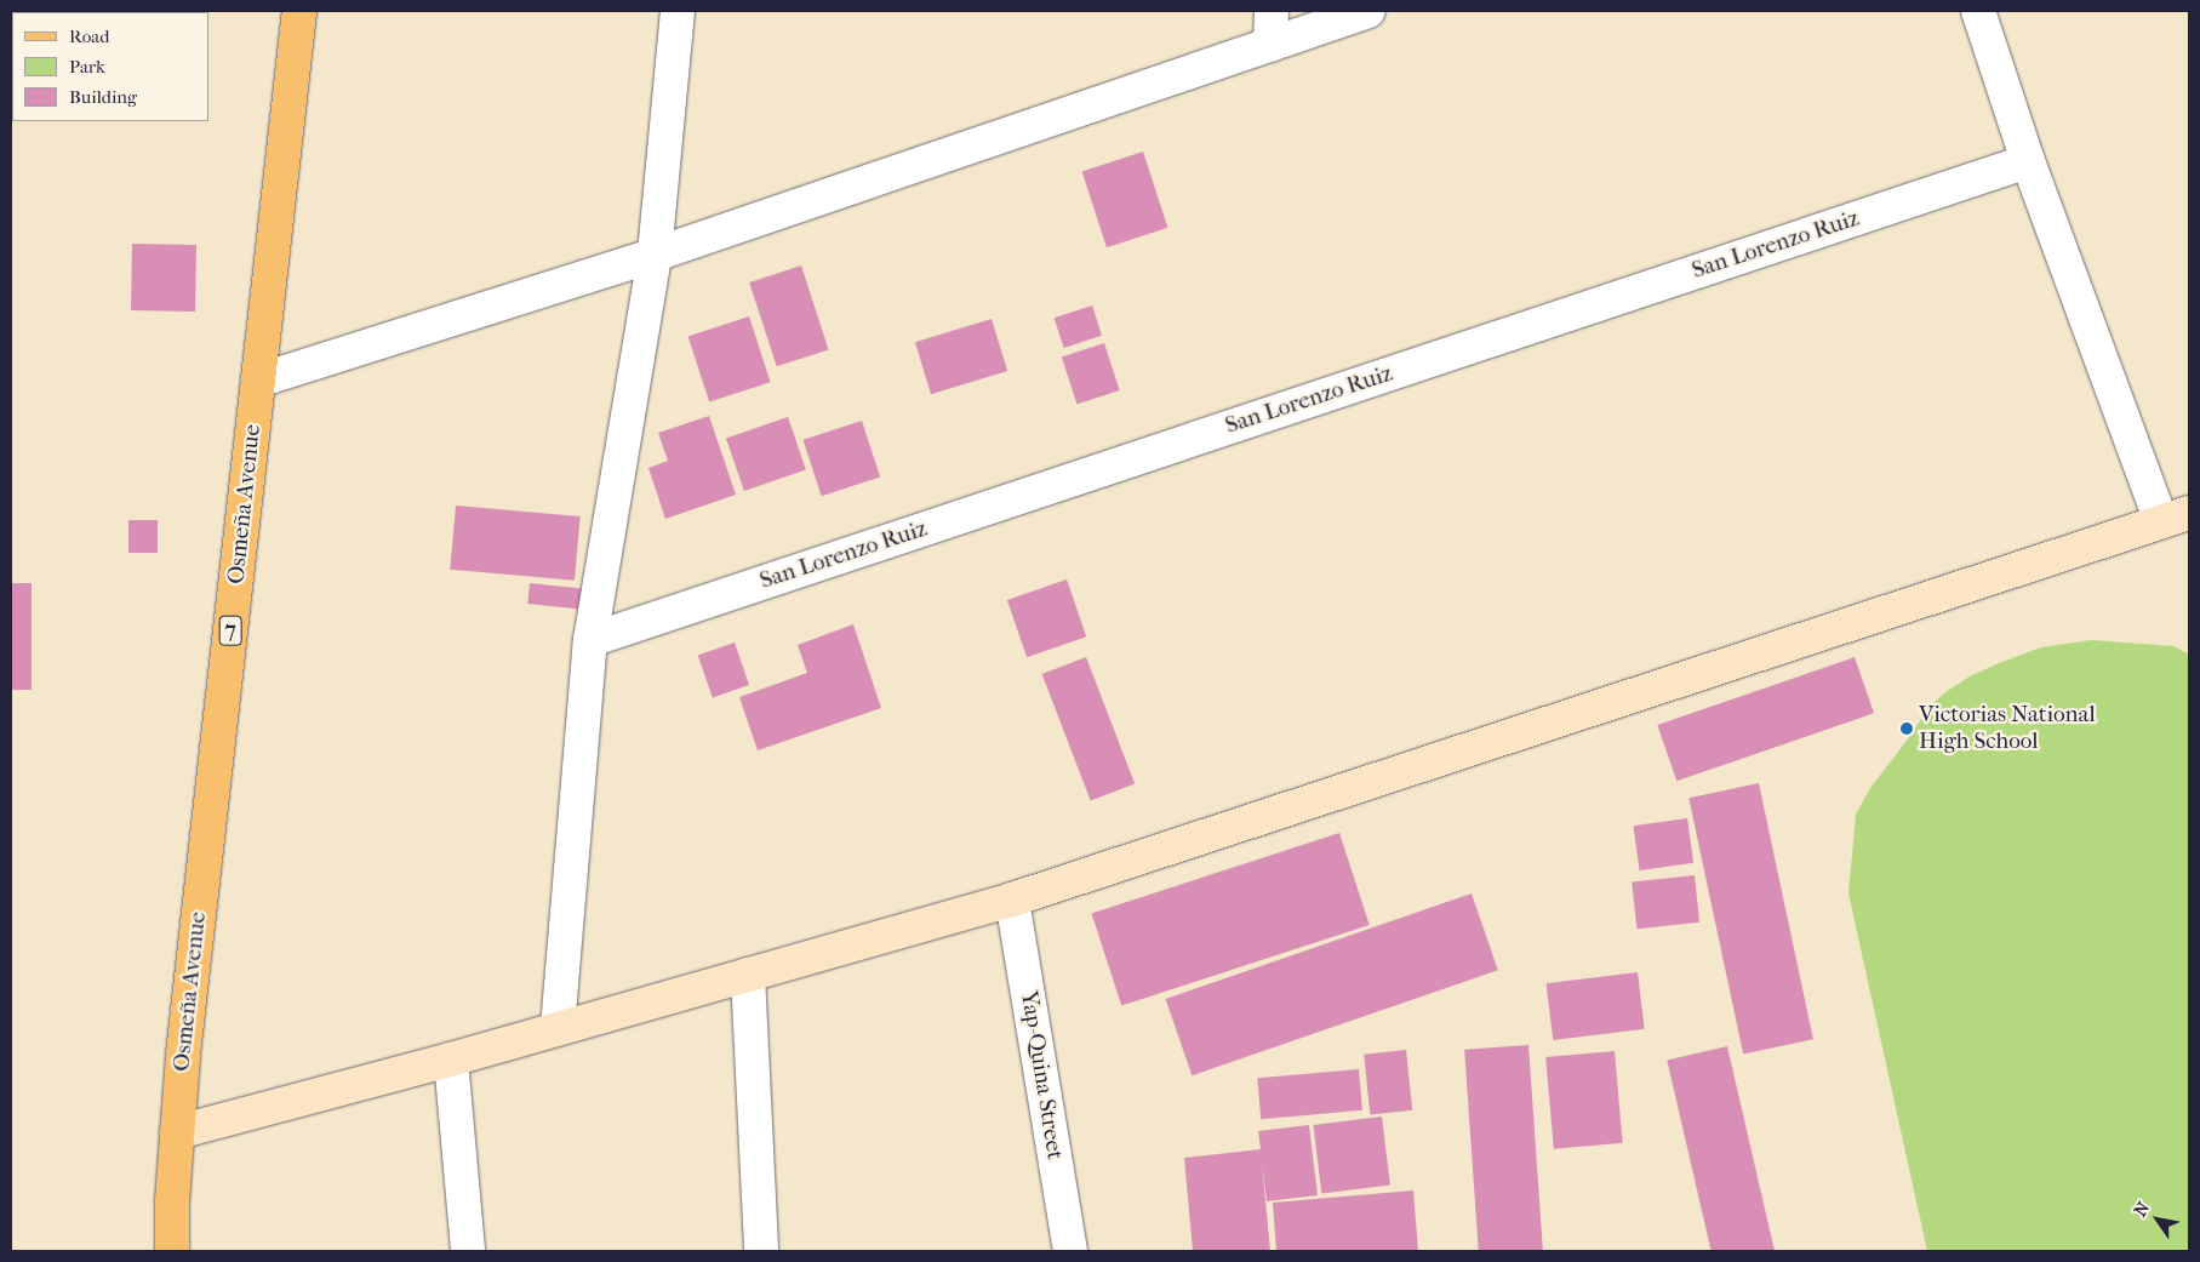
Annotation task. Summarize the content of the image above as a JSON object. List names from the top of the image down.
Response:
{
  "streets": {
    "main road": ["Osmeña Avenue", "7"],
    "street": ["San Lorenzo Ruiz", "Yap-Quina Street"]
  },
  "places": ["Victorias National High School"],
  "legend": ["Road", "Park", "Building"],
  "north": "top left"
}
